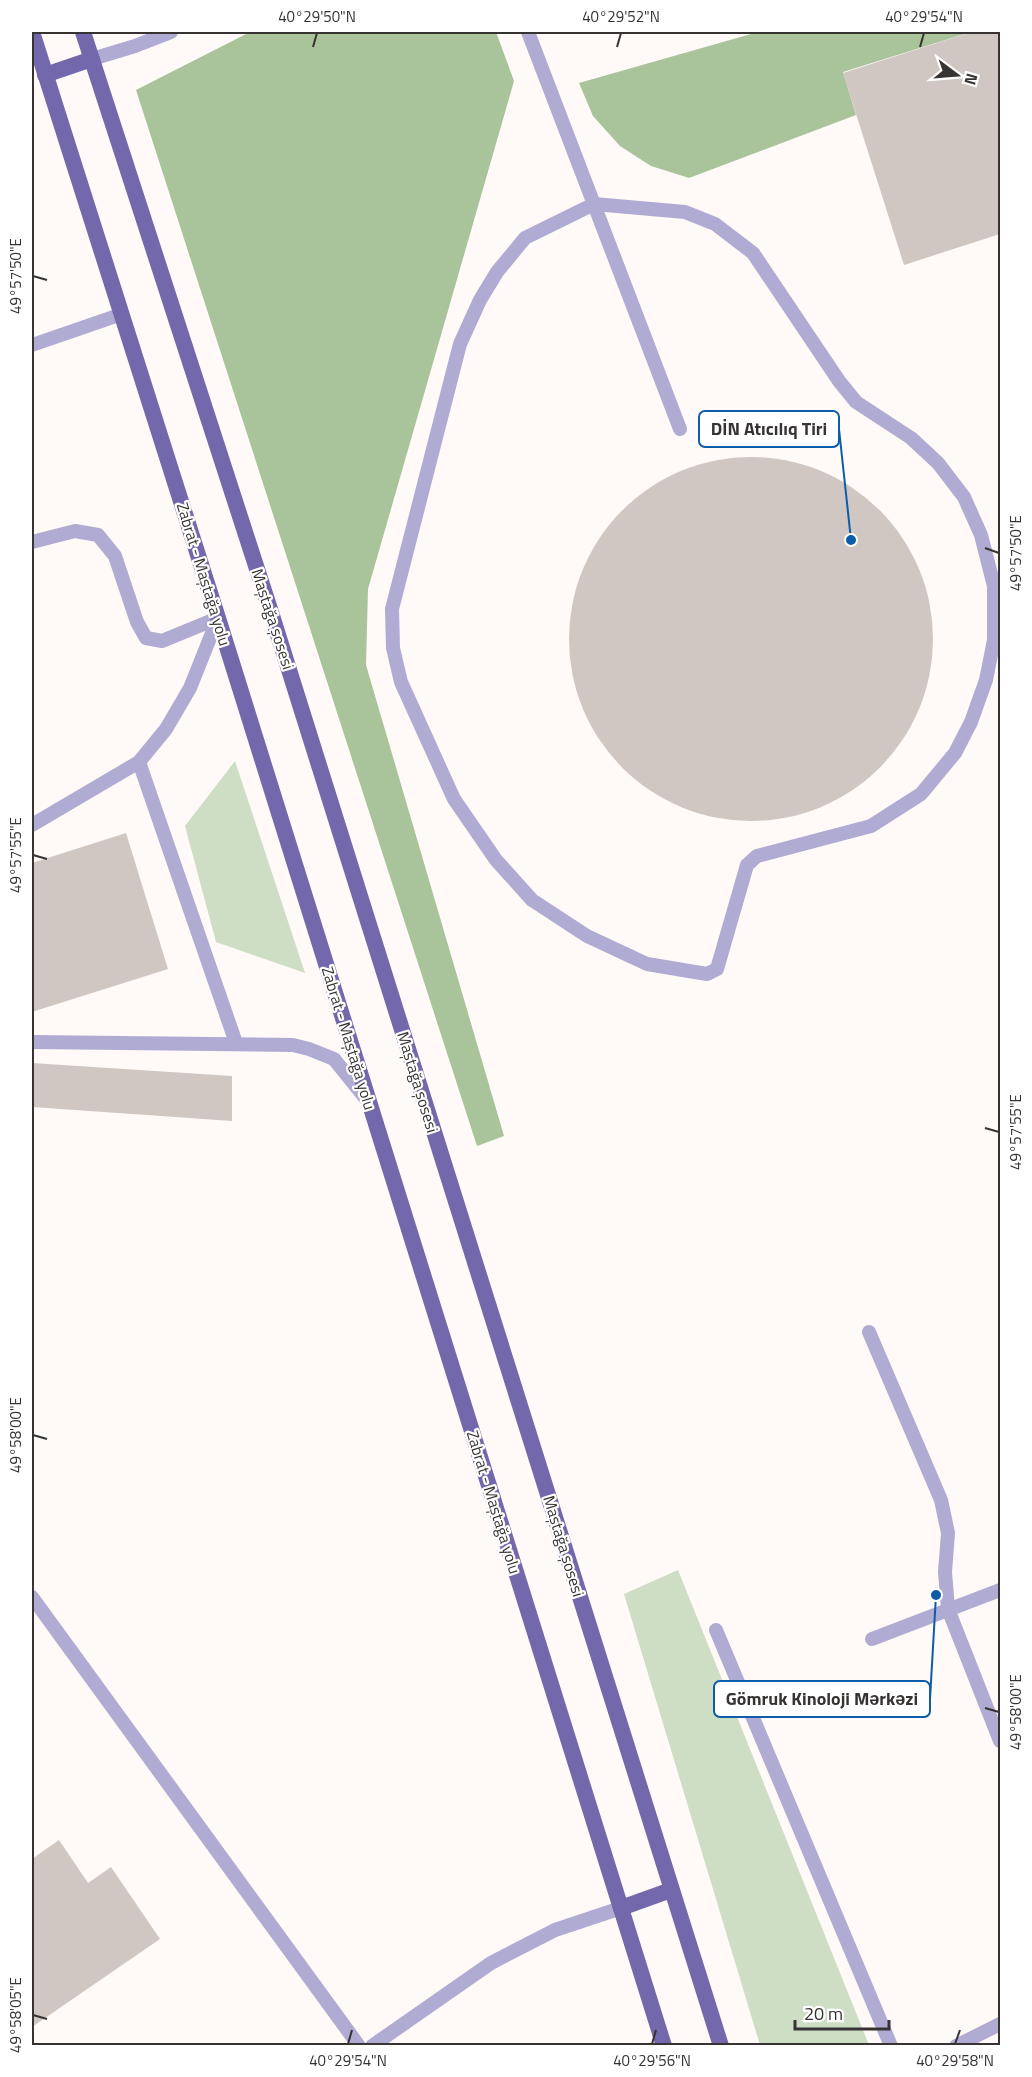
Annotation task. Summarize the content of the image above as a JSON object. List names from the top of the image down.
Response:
{
  "streets": {
    "main road": ["Zabrat - Maştağa yolu", "Maştağa şosesi"]
  },
  "places": ["DİN Atıcılıq Tiri", "Gömruk Kinoloji Mərkəzi"],
  "scale_bar": "20 m",
  "north": "right",
  "coordinates": [
    "40°29'50\"N",
    "40°29'52\"N",
    "40°29'54\"N",
    "49°57'50\"E",
    "49°57'55\"E",
    "49°58'00\"E",
    "49°58'05\"E",
    "40°29'56\"N",
    "40°29'58\"N"
  ]
}
